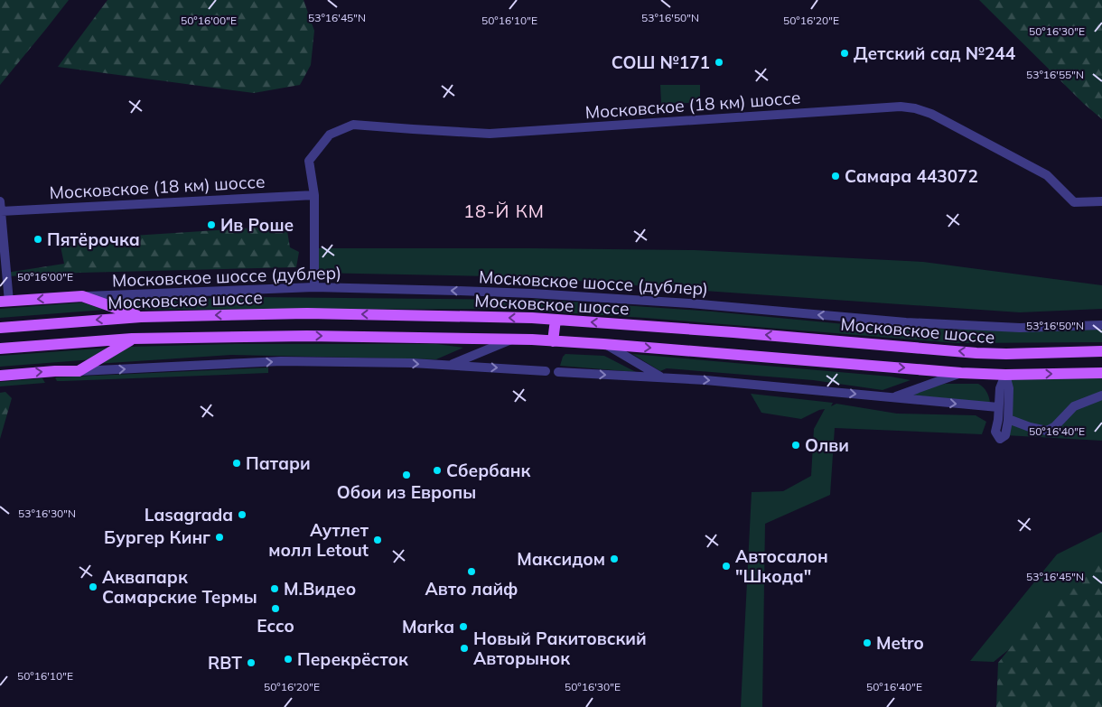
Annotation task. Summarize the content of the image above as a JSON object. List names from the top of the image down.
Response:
{
  "streets": {
    "main road": ["Московское шоссе"],
    "street": ["Московское (18 км) шоссе", "Московское шоссе (дублер)"]
  },
  "crossings": [
    ["Московское (18 км) шоссе", "Московское шоссе (дублер)"]
  ],
  "districts": ["18-Й КМ"],
  "places": [
    "Детский сад №244",
    "СОШ №171",
    "Самара 443072",
    "Ив Роше",
    "Пятёрочка",
    "Олви",
    "Патари",
    "Сбербанк",
    "Обои из Европы",
    "Lasagrada",
    "Бургер Кинг",
    "Аутлет молл Letout",
    "Максидом",
    "Автосалон \"Шкода\"",
    "Авто лайф",
    "Аквапарк Самарские Термы",
    "М.Видео",
    "Ecco",
    "Marka",
    "Metro",
    "Новый Ракитовский Авторынок",
    "Перекрёсток",
    "RBT"
  ],
  "coordinates": [
    "53°16'45\"N",
    "53°16'50\"N",
    "50°16'00\"E",
    "50°16'10\"E",
    "50°16'20\"E",
    "50°16'30\"E",
    "53°16'55\"N",
    "50°16'40\"E",
    "53°16'30\"N"
  ]
}
